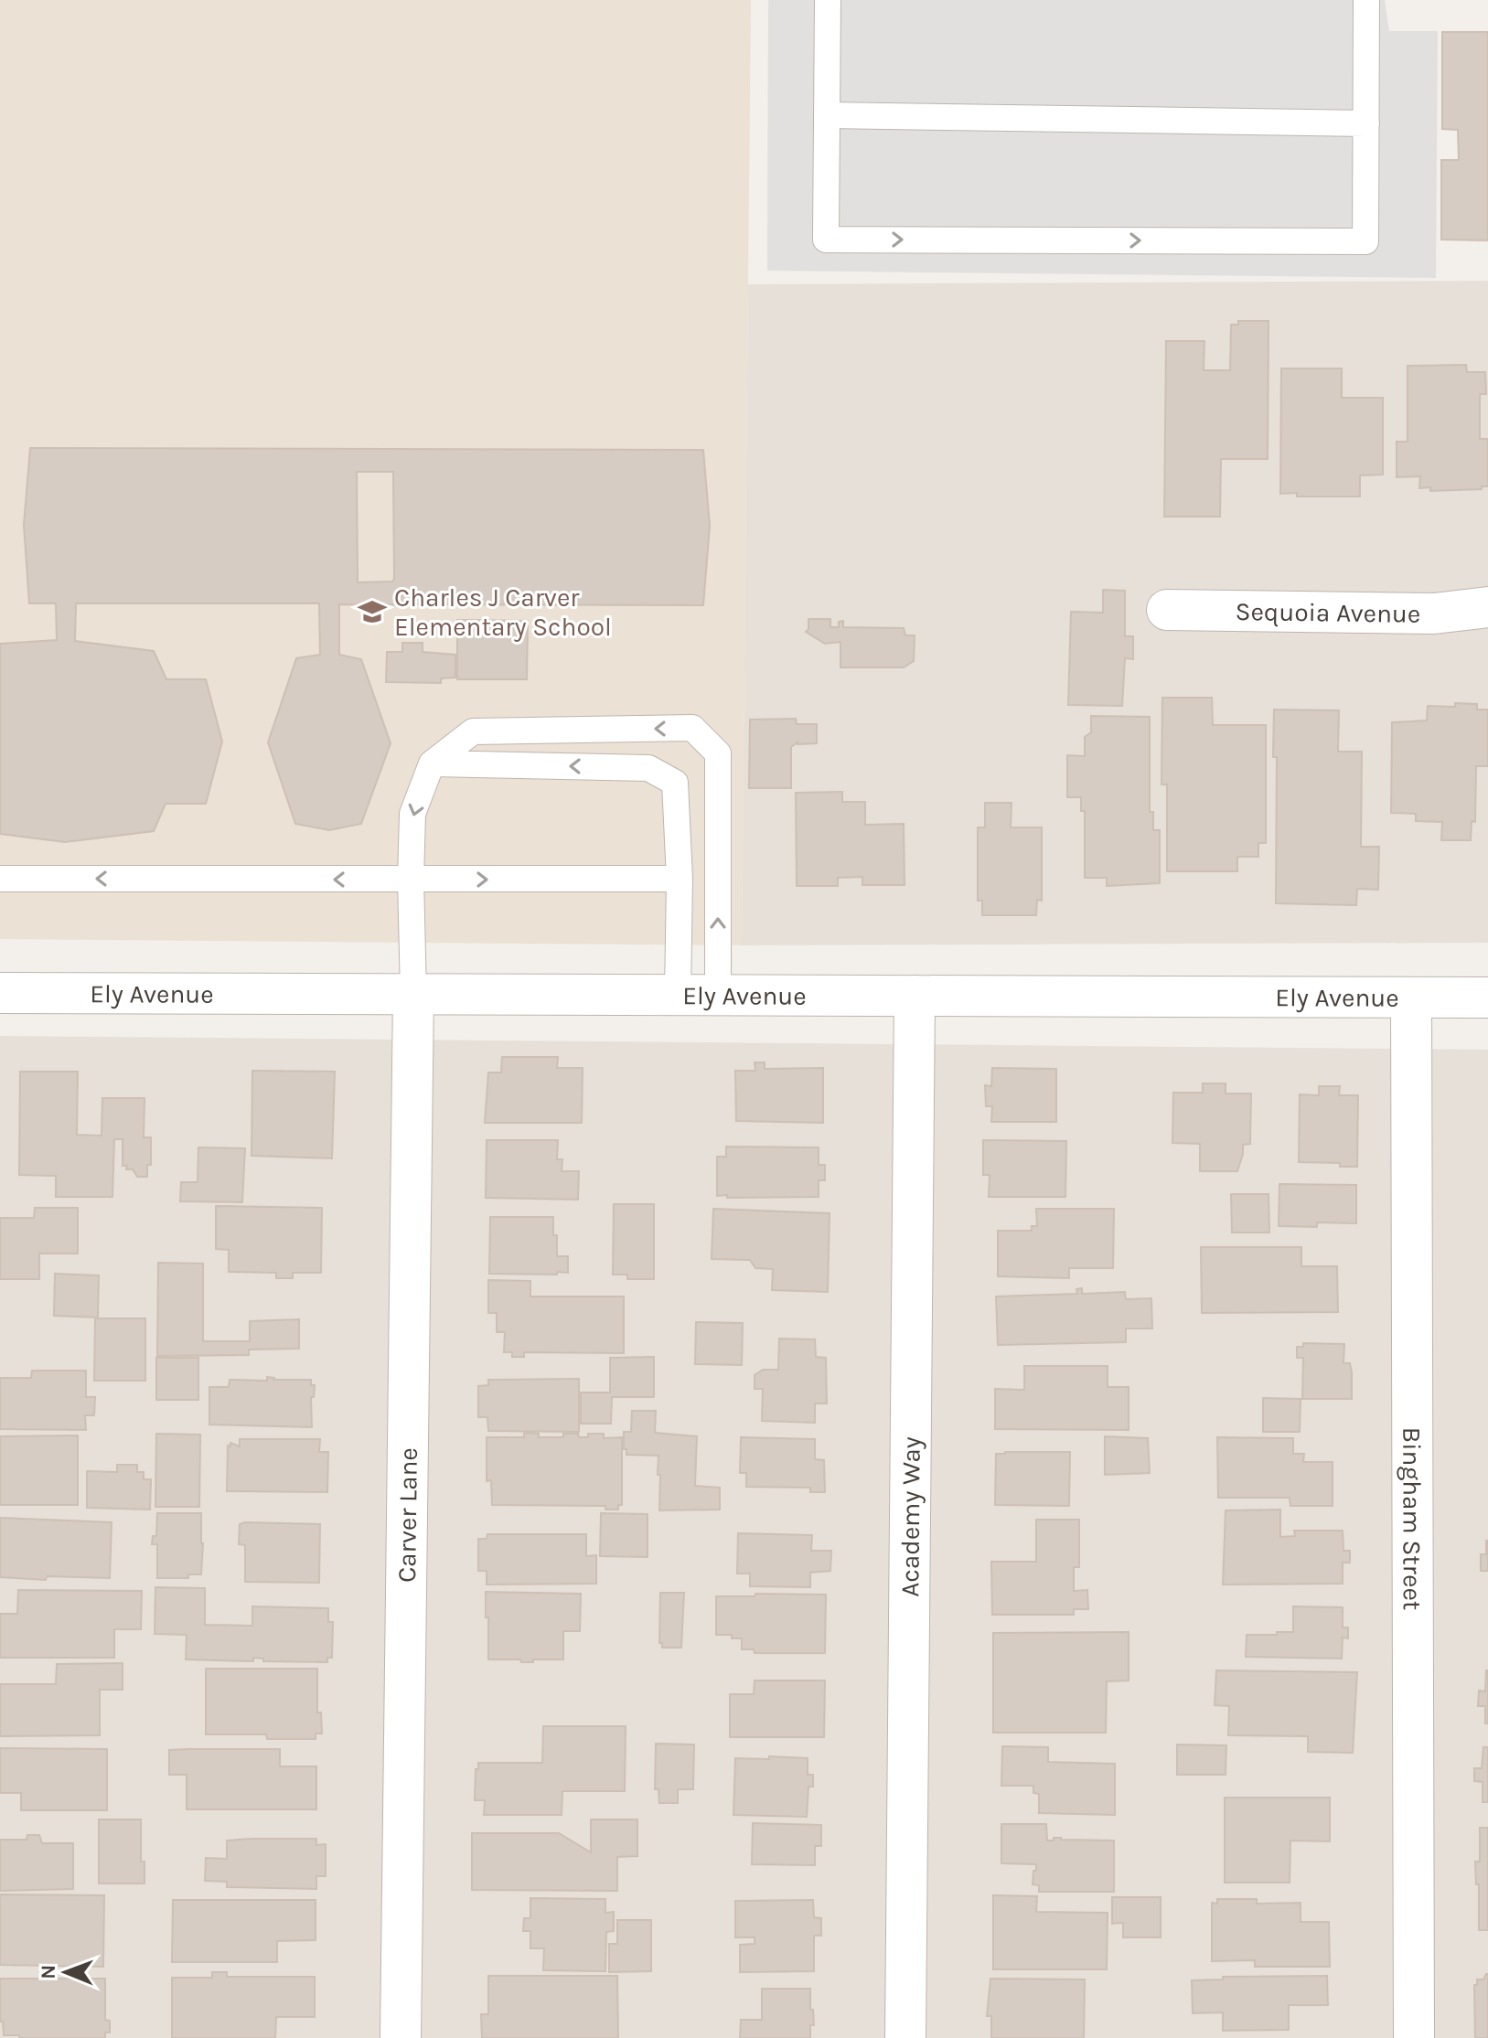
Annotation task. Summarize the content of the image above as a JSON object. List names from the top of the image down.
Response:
{
  "streets": {
    "street": [
      "Sequoia Avenue",
      "Ely Avenue",
      "Carver Lane",
      "Academy Way",
      "Bingham Street"
    ]
  },
  "crossings": [
    ["Ely Avenue", "Carver Lane"],
    ["Ely Avenue", "Academy Way"],
    ["Ely Avenue", "Bingham Street"]
  ],
  "places": {
    "school or university": ["Charles J Carver Elementary School"]
  },
  "north": "left"
}
